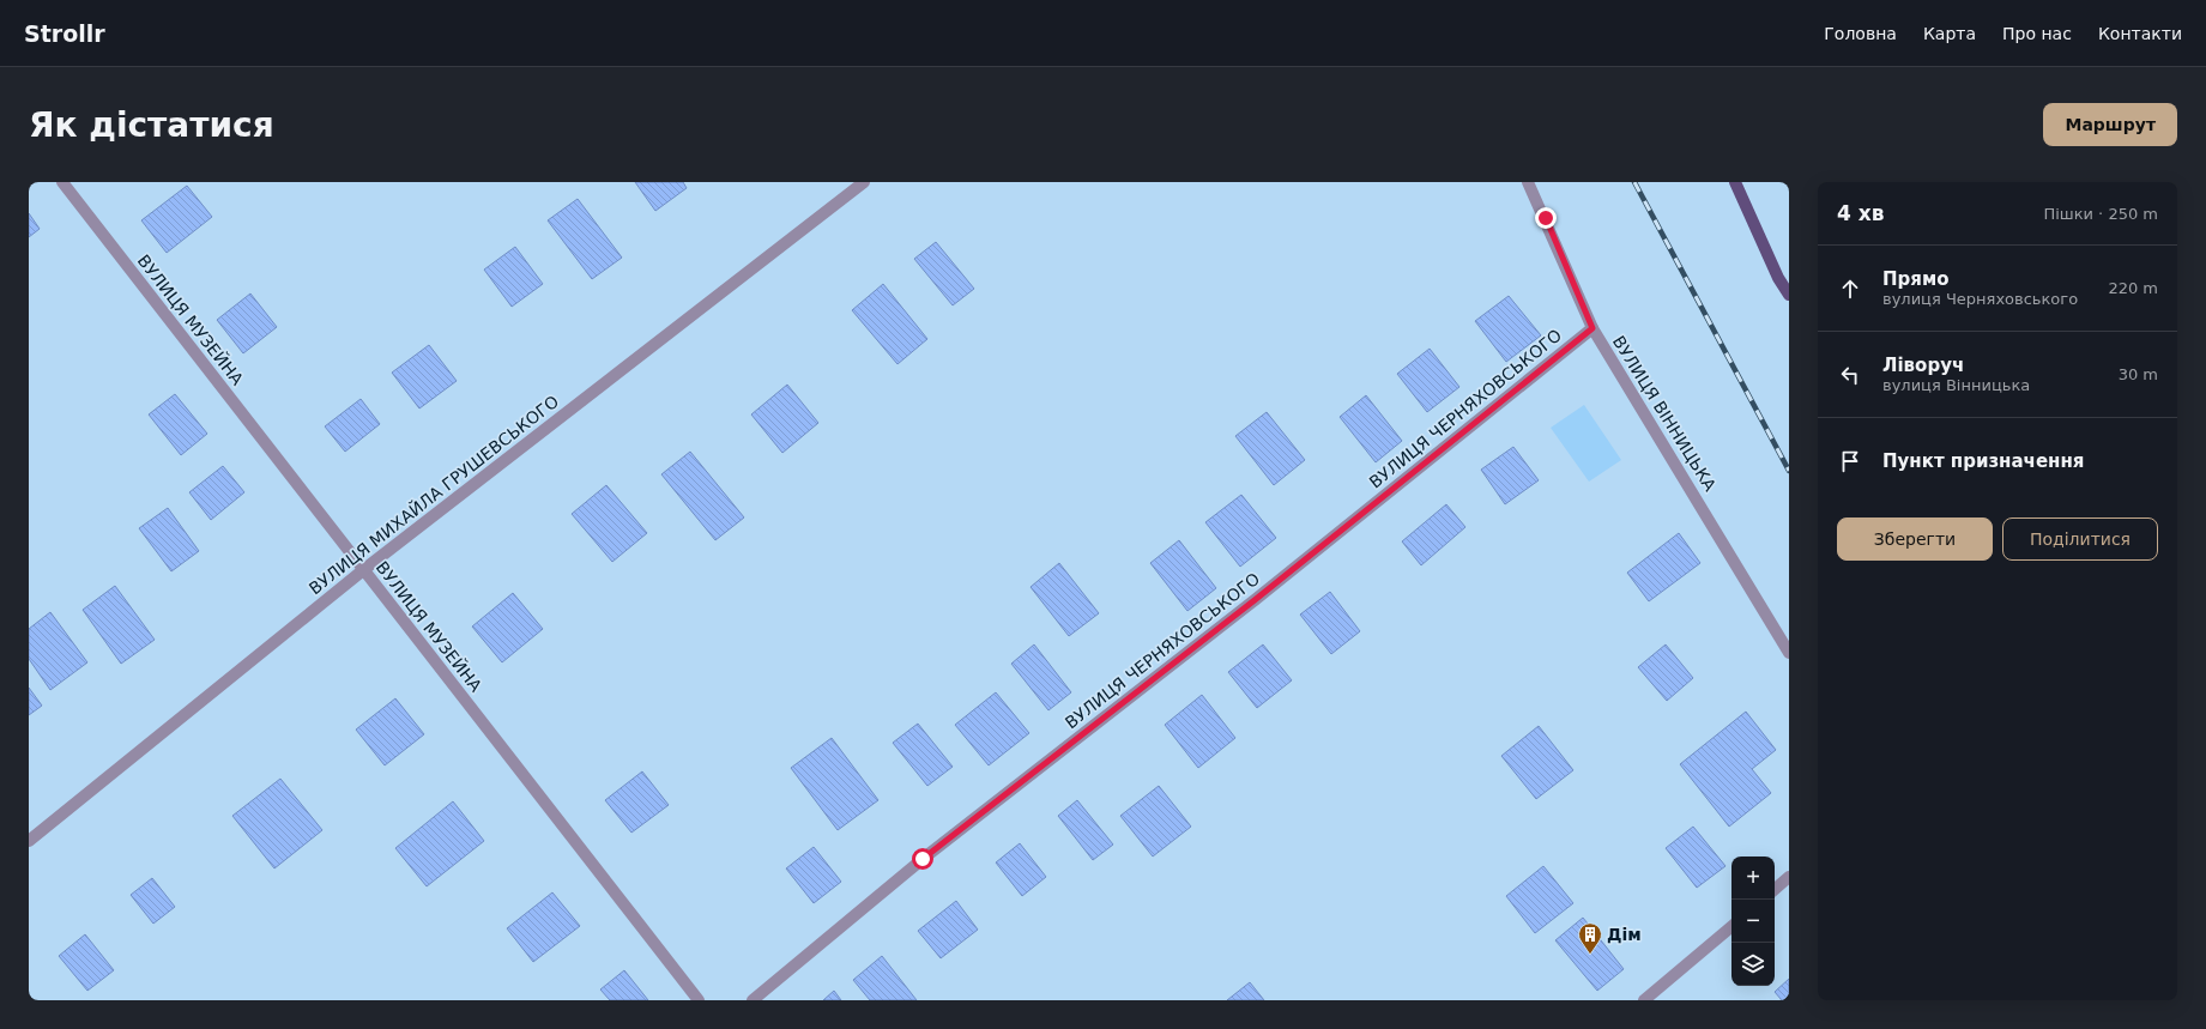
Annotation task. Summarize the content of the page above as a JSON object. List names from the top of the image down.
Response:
{
  "streets": {
    "street": [
      "ВУЛИЦЯ МУЗЕЙНА",
      "ВУЛИЦЯ ЧЕРНЯХОВСЬКОГО",
      "ВУЛИЦЯ ВІННИЦЬКА",
      "ВУЛИЦЯ МИХАЙЛА ГРУШЕВСЬКОГО"
    ]
  },
  "crossings": [
    ["ВУЛИЦЯ МУЗЕЙНА", "ВУЛИЦЯ МИХАЙЛА ГРУШЕВСЬКОГО"],
    ["ВУЛИЦЯ ЧЕРНЯХОВСЬКОГО", "ВУЛИЦЯ ВІННИЦЬКА"]
  ],
  "places": {
    "building": ["Дім"]
  },
  "page": {
    "header": "Strollr",
    "nav": [
      "Головна",
      "Карта",
      "Про нас",
      "Контакти"
    ],
    "buttons": [
      "Маршрут",
      ["Зберегти", "Поділитися"]
    ],
    "title": "Як дістатися",
    "heading": ["4 хв", "Пішки · 250 m"],
    "list": [
      ["Прямо", "вулиця Черняховського", "220 m"],
      ["Ліворуч", "вулиця Вінницька", "30 m"],
      "Пункт призначення"
    ],
    "map_buttons": ["+", "−"]
  }
}
